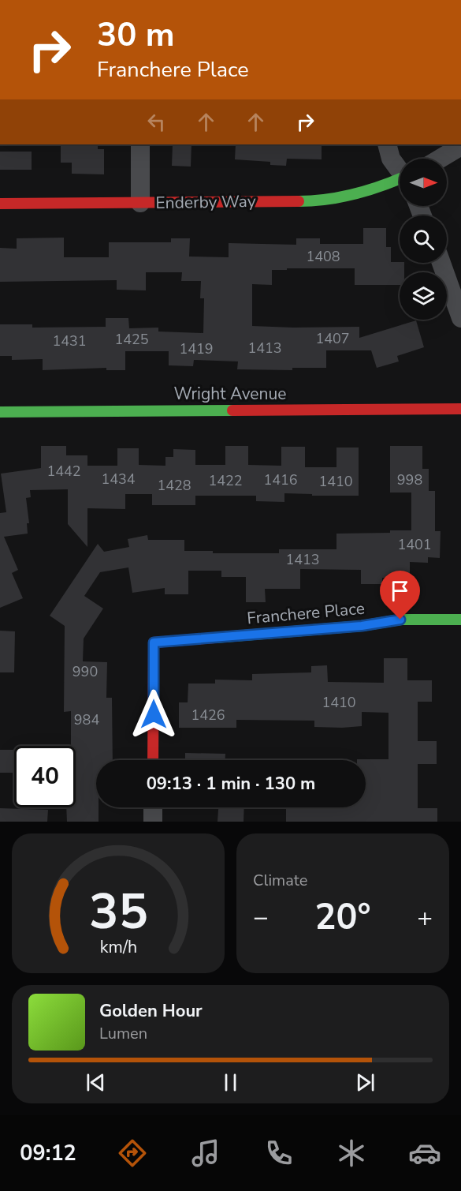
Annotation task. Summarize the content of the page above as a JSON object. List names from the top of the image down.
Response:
{
  "streets": {
    "street": ["Enderby Way", "Wright Avenue", "Franchere Place"]
  },
  "house_numbers": [
    "1408",
    "1407",
    "1425",
    "1431",
    "1413",
    "1419",
    "1442",
    "1434",
    "1416",
    "998",
    "1422",
    "1410",
    "1428",
    "1401",
    "1413",
    "990",
    "1410",
    "1426",
    "984"
  ],
  "north": "right",
  "page": {
    "turn": ["30 m", "Franchere Place"],
    "limit": "40",
    "trip": "09:13 · 1 min · 130 m",
    "tile": "Climate",
    "heat": ["−", "20°", "+"],
    "song": ["Golden Hour", "Lumen"],
    "tabs": "09:12",
    "gauge": ["35", "km/h"]
  }
}
